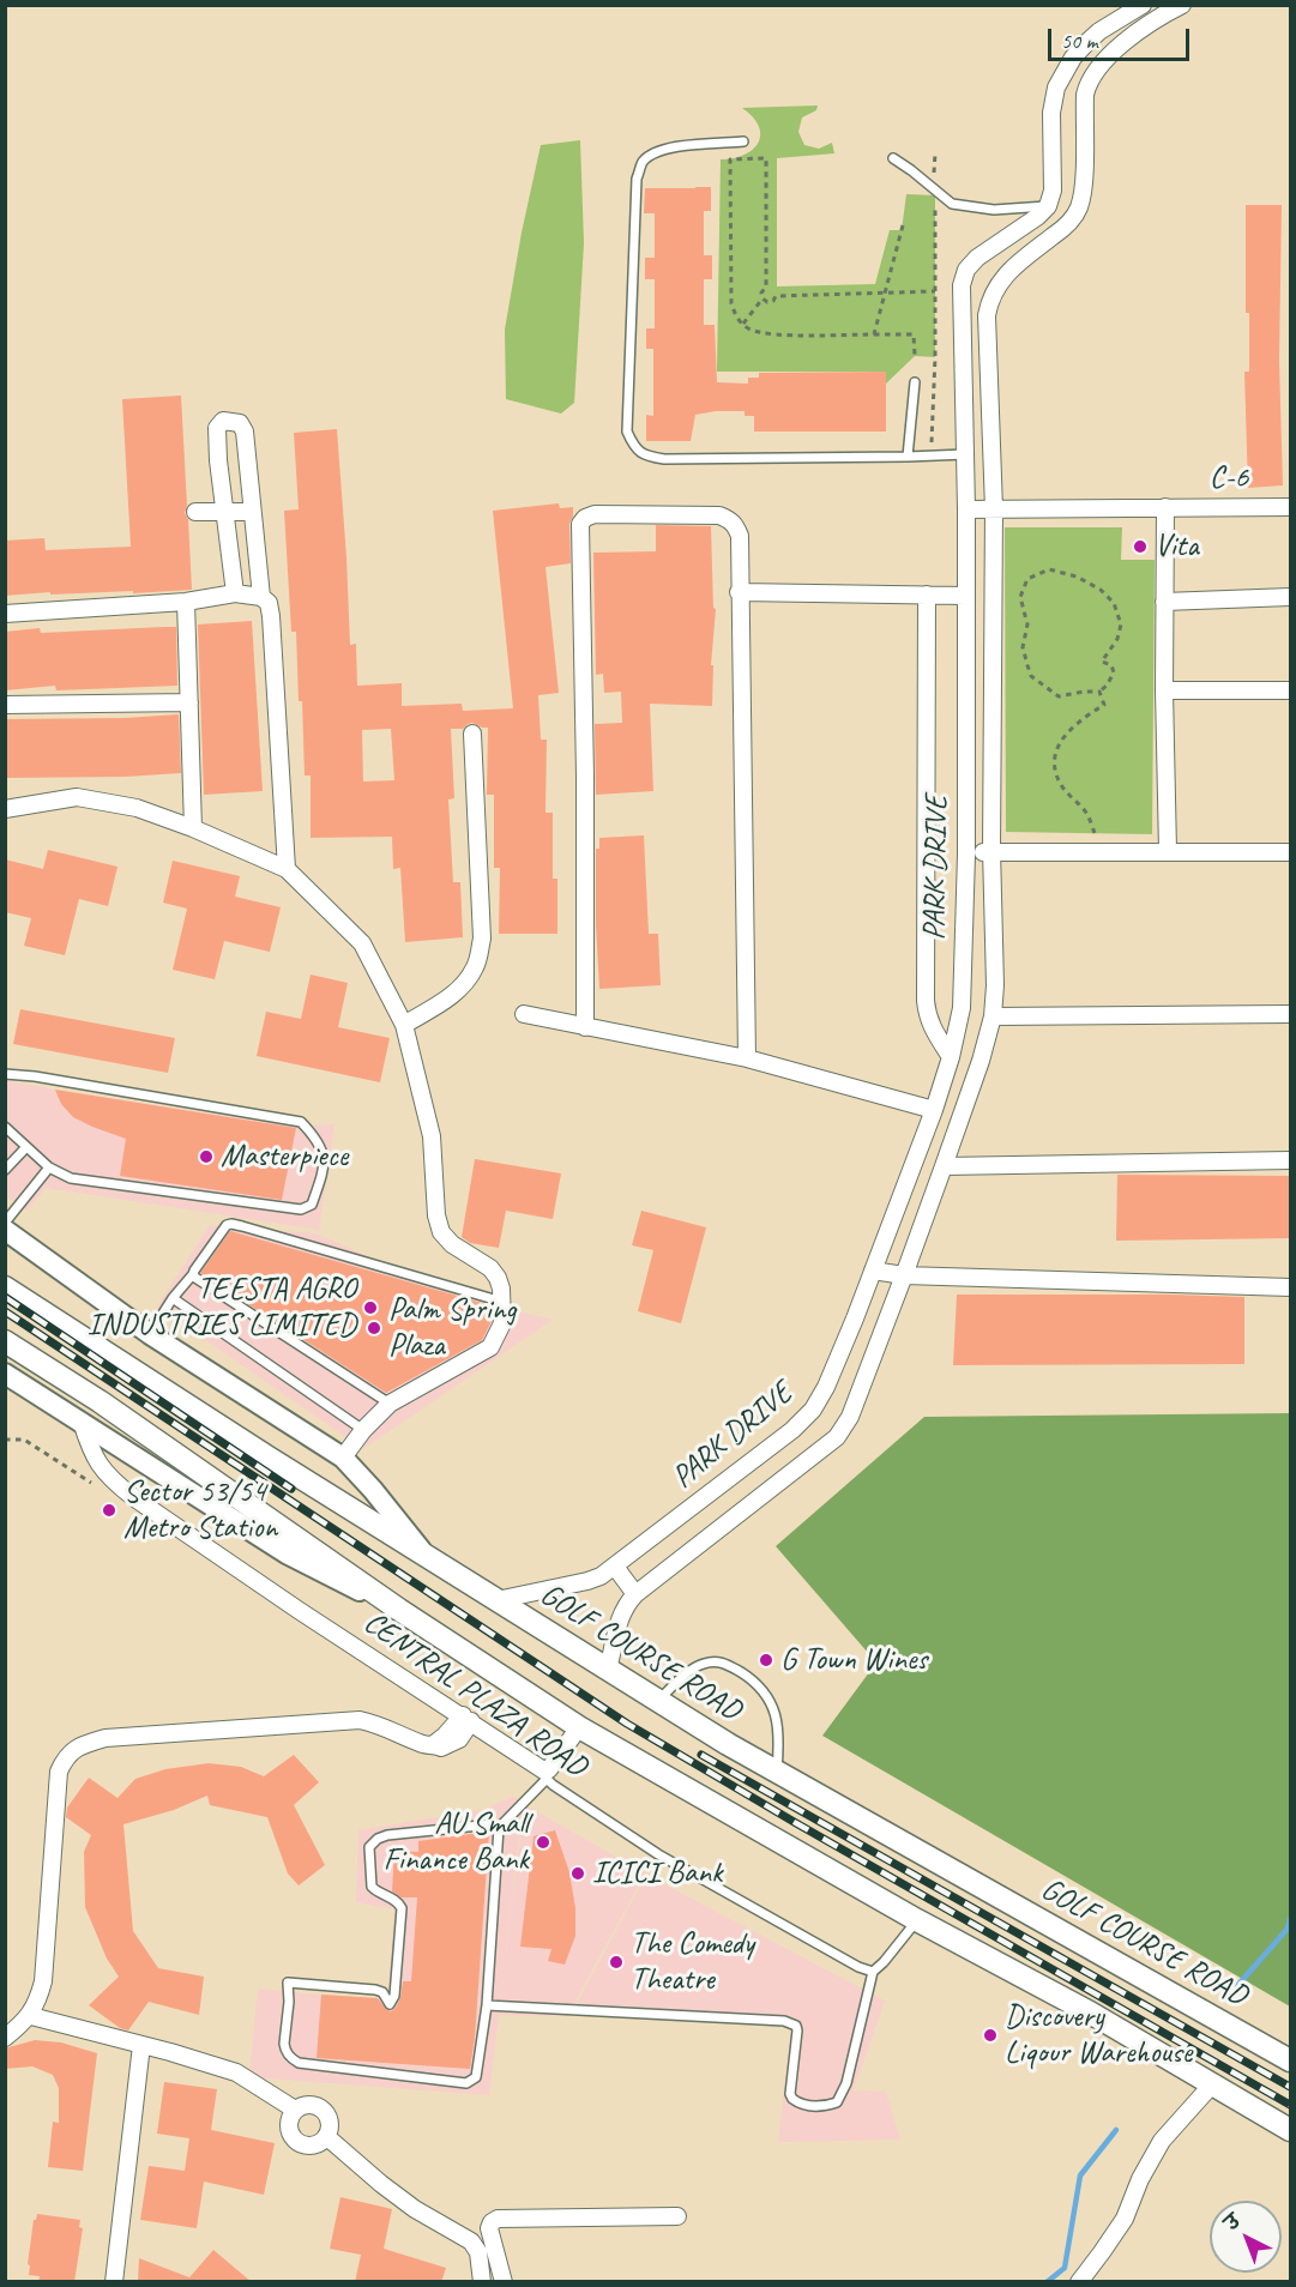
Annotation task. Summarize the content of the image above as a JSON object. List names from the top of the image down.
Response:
{
  "streets": {
    "main road": ["GOLF COURSE ROAD"],
    "street": ["C-6", "PARK DRIVE", "CENTRAL PLAZA ROAD"]
  },
  "crossings": [
    ["C-6", "PARK DRIVE"],
    ["PARK DRIVE", "GOLF COURSE ROAD"]
  ],
  "places": [
    "Vita",
    "Masterpiece",
    "TEESTA AGRO INDUSTRIES LIMITED",
    "Palm Spring Plaza",
    "Sector 53/54 Metro Station",
    "G Town Wines",
    "AU Small Finance Bank",
    "ICICI Bank",
    "The Comedy Theatre",
    "Discovery Liqour Warehouse"
  ],
  "scale_bar": "50 m",
  "north": "top left"
}
